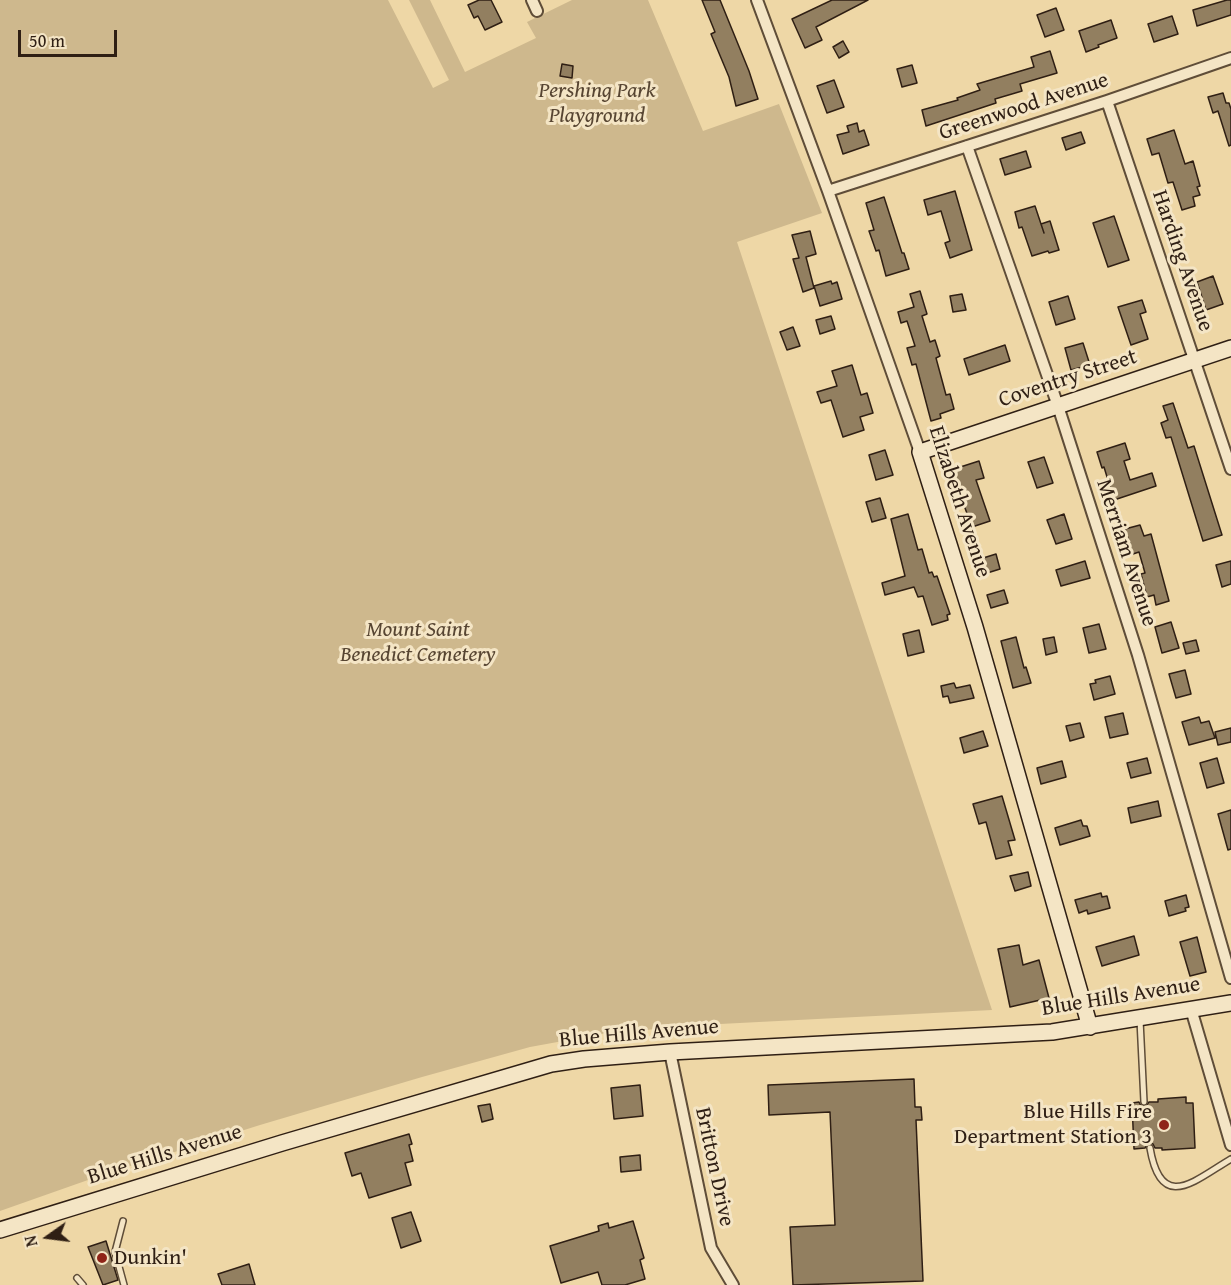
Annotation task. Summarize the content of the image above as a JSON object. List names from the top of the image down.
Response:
{
  "streets": {
    "main road": ["Coventry Street", "Elizabeth Avenue", "Blue Hills Avenue"],
    "street": [
      "Greenwood Avenue",
      "Harding Avenue",
      "Merriam Avenue",
      "Britton Drive"
    ]
  },
  "crossings": [
    ["Greenwood Avenue", "Harding Avenue"],
    ["Greenwood Avenue", "Elizabeth Avenue"],
    ["Greenwood Avenue", "Merriam Avenue"],
    ["Harding Avenue", "Coventry Street"],
    ["Coventry Street", "Elizabeth Avenue"],
    ["Coventry Street", "Merriam Avenue"],
    ["Elizabeth Avenue", "Blue Hills Avenue"],
    ["Blue Hills Avenue", "Britton Drive"]
  ],
  "parks": ["Pershing Park Playground", "Mount Saint Benedict Cemetery"],
  "places": ["Blue Hills Fire Department Station 3", "Dunkin'"],
  "scale_bar": "50 m",
  "north": "left"
}
